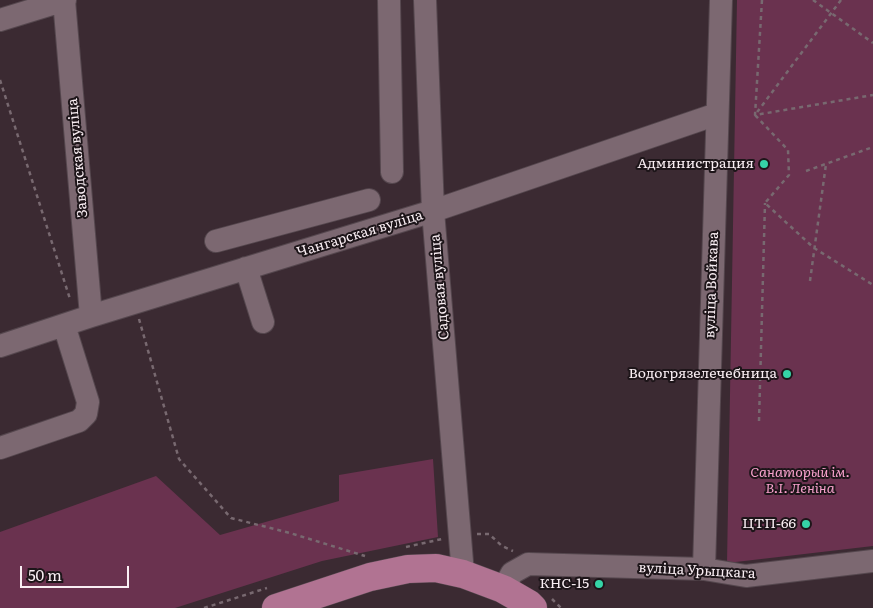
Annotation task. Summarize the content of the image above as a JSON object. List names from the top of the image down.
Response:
{
  "streets": {
    "street": [
      "Заводская вуліца",
      "Чангарская вуліца",
      "вуліца Войкава",
      "Садовая вуліца",
      "вуліца Урыцкага"
    ]
  },
  "crossings": [
    ["Заводская вуліца", "Чангарская вуліца"],
    ["Чангарская вуліца", "вуліца Войкава"],
    ["Чангарская вуліца", "Садовая вуліца"],
    ["вуліца Войкава", "вуліца Урыцкага"]
  ],
  "parks": ["Санаторый ім. В.І. Леніна"],
  "places": [
    "Администрация",
    "Водогрязелечебница",
    "ЦТП-66",
    "КНС-15"
  ],
  "scale_bar": "50 m"
}
